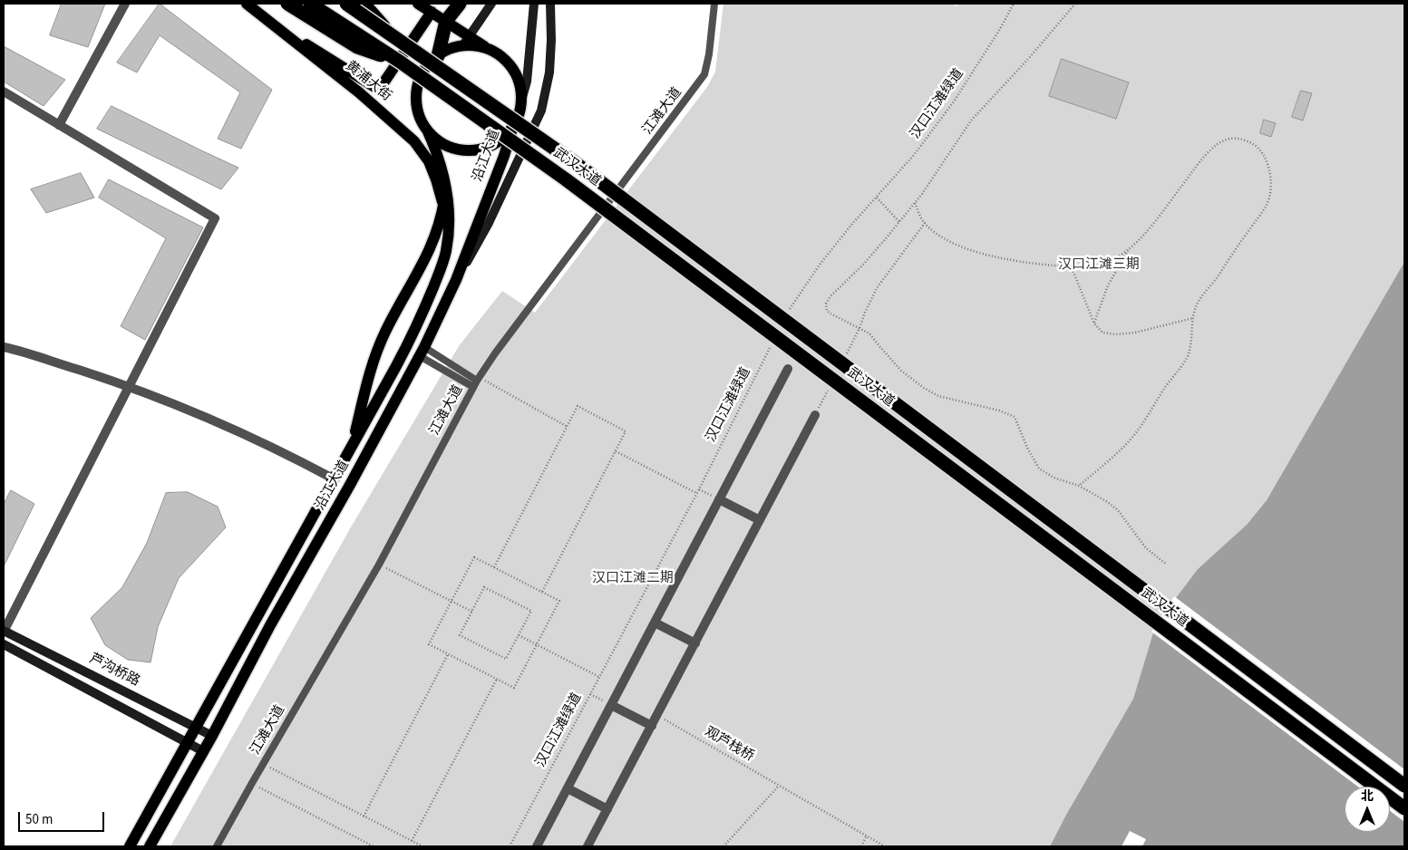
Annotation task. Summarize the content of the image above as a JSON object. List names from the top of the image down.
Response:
{
  "streets": {
    "highway": ["武汉大道"],
    "main road": ["黄浦大街", "沿江大道", "芦沟桥路"],
    "lane": ["江滩大道"],
    "path": ["汉口江滩绿道", "观芦栈桥"]
  },
  "crossings": [
    ["沿江大道", "芦沟桥路"]
  ],
  "parks": ["汉口江滩三期", "汉口江滩二期"],
  "scale_bar": "50 m",
  "north": "top"
}
